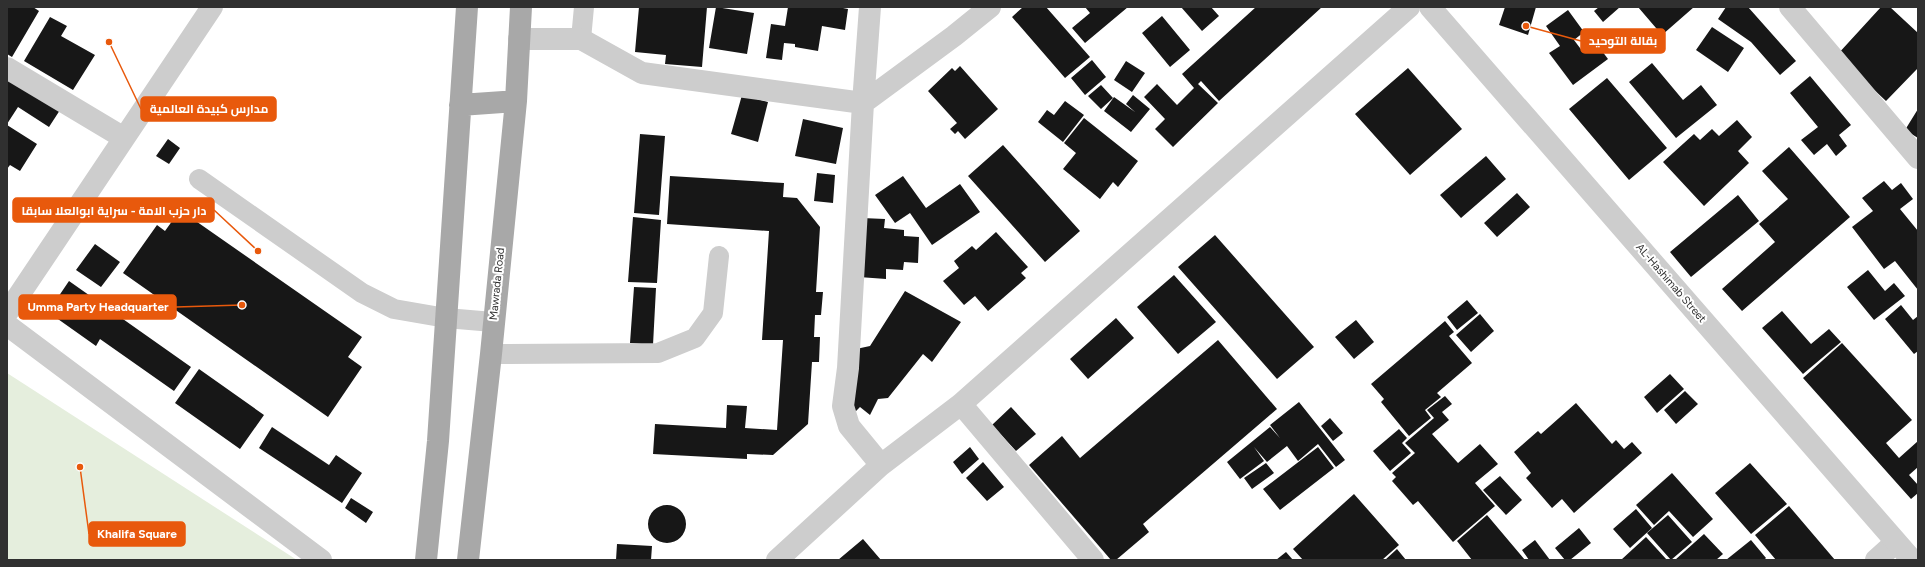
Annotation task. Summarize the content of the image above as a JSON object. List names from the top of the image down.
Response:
{
  "streets": {
    "main road": ["Mawrada Road"],
    "street": ["AL-Hashimab Street"]
  },
  "places": [
    "بقالة التوحيد",
    "مدارس كبيدة العالمية",
    "دار حزب الامة - سراية ابوالعلا سابقا",
    "Umma Party Headquarter",
    "Khalifa Square"
  ]
}
